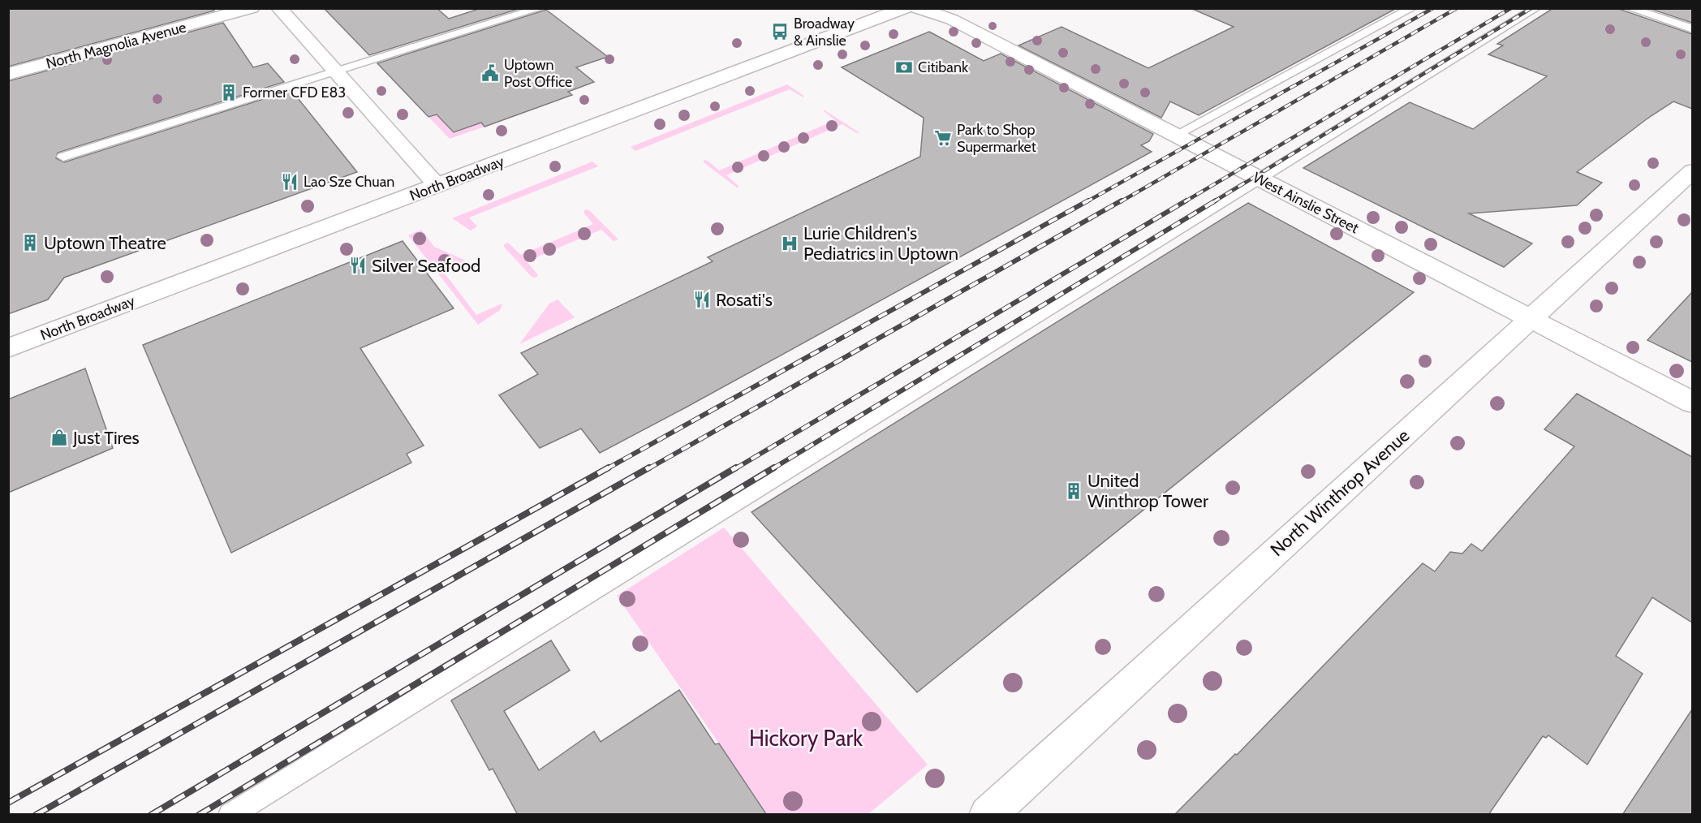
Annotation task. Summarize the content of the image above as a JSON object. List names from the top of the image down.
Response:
{
  "streets": {
    "street": [
      "North Magnolia Avenue",
      "North Broadway",
      "West Ainslie Street",
      "North Winthrop Avenue"
    ]
  },
  "crossings": [
    ["West Ainslie Street", "North Winthrop Avenue"]
  ],
  "parks": ["Hickory Park"],
  "places": {
    "bus stop": ["Broadway & Ainslie"],
    "bank": ["Citibank"],
    "public building": ["Uptown Post Office"],
    "building": ["Former CFD E83", "Uptown Theatre", "United Winthrop Tower"],
    "supermarket": ["Park to Shop Supermarket"],
    "restaurant": ["Lao Sze Chuan", "Silver Seafood", "Rosati's"],
    "hospital": ["Lurie Children's Pediatrics in Uptown"],
    "shop": ["Just Tires"]
  }
}
